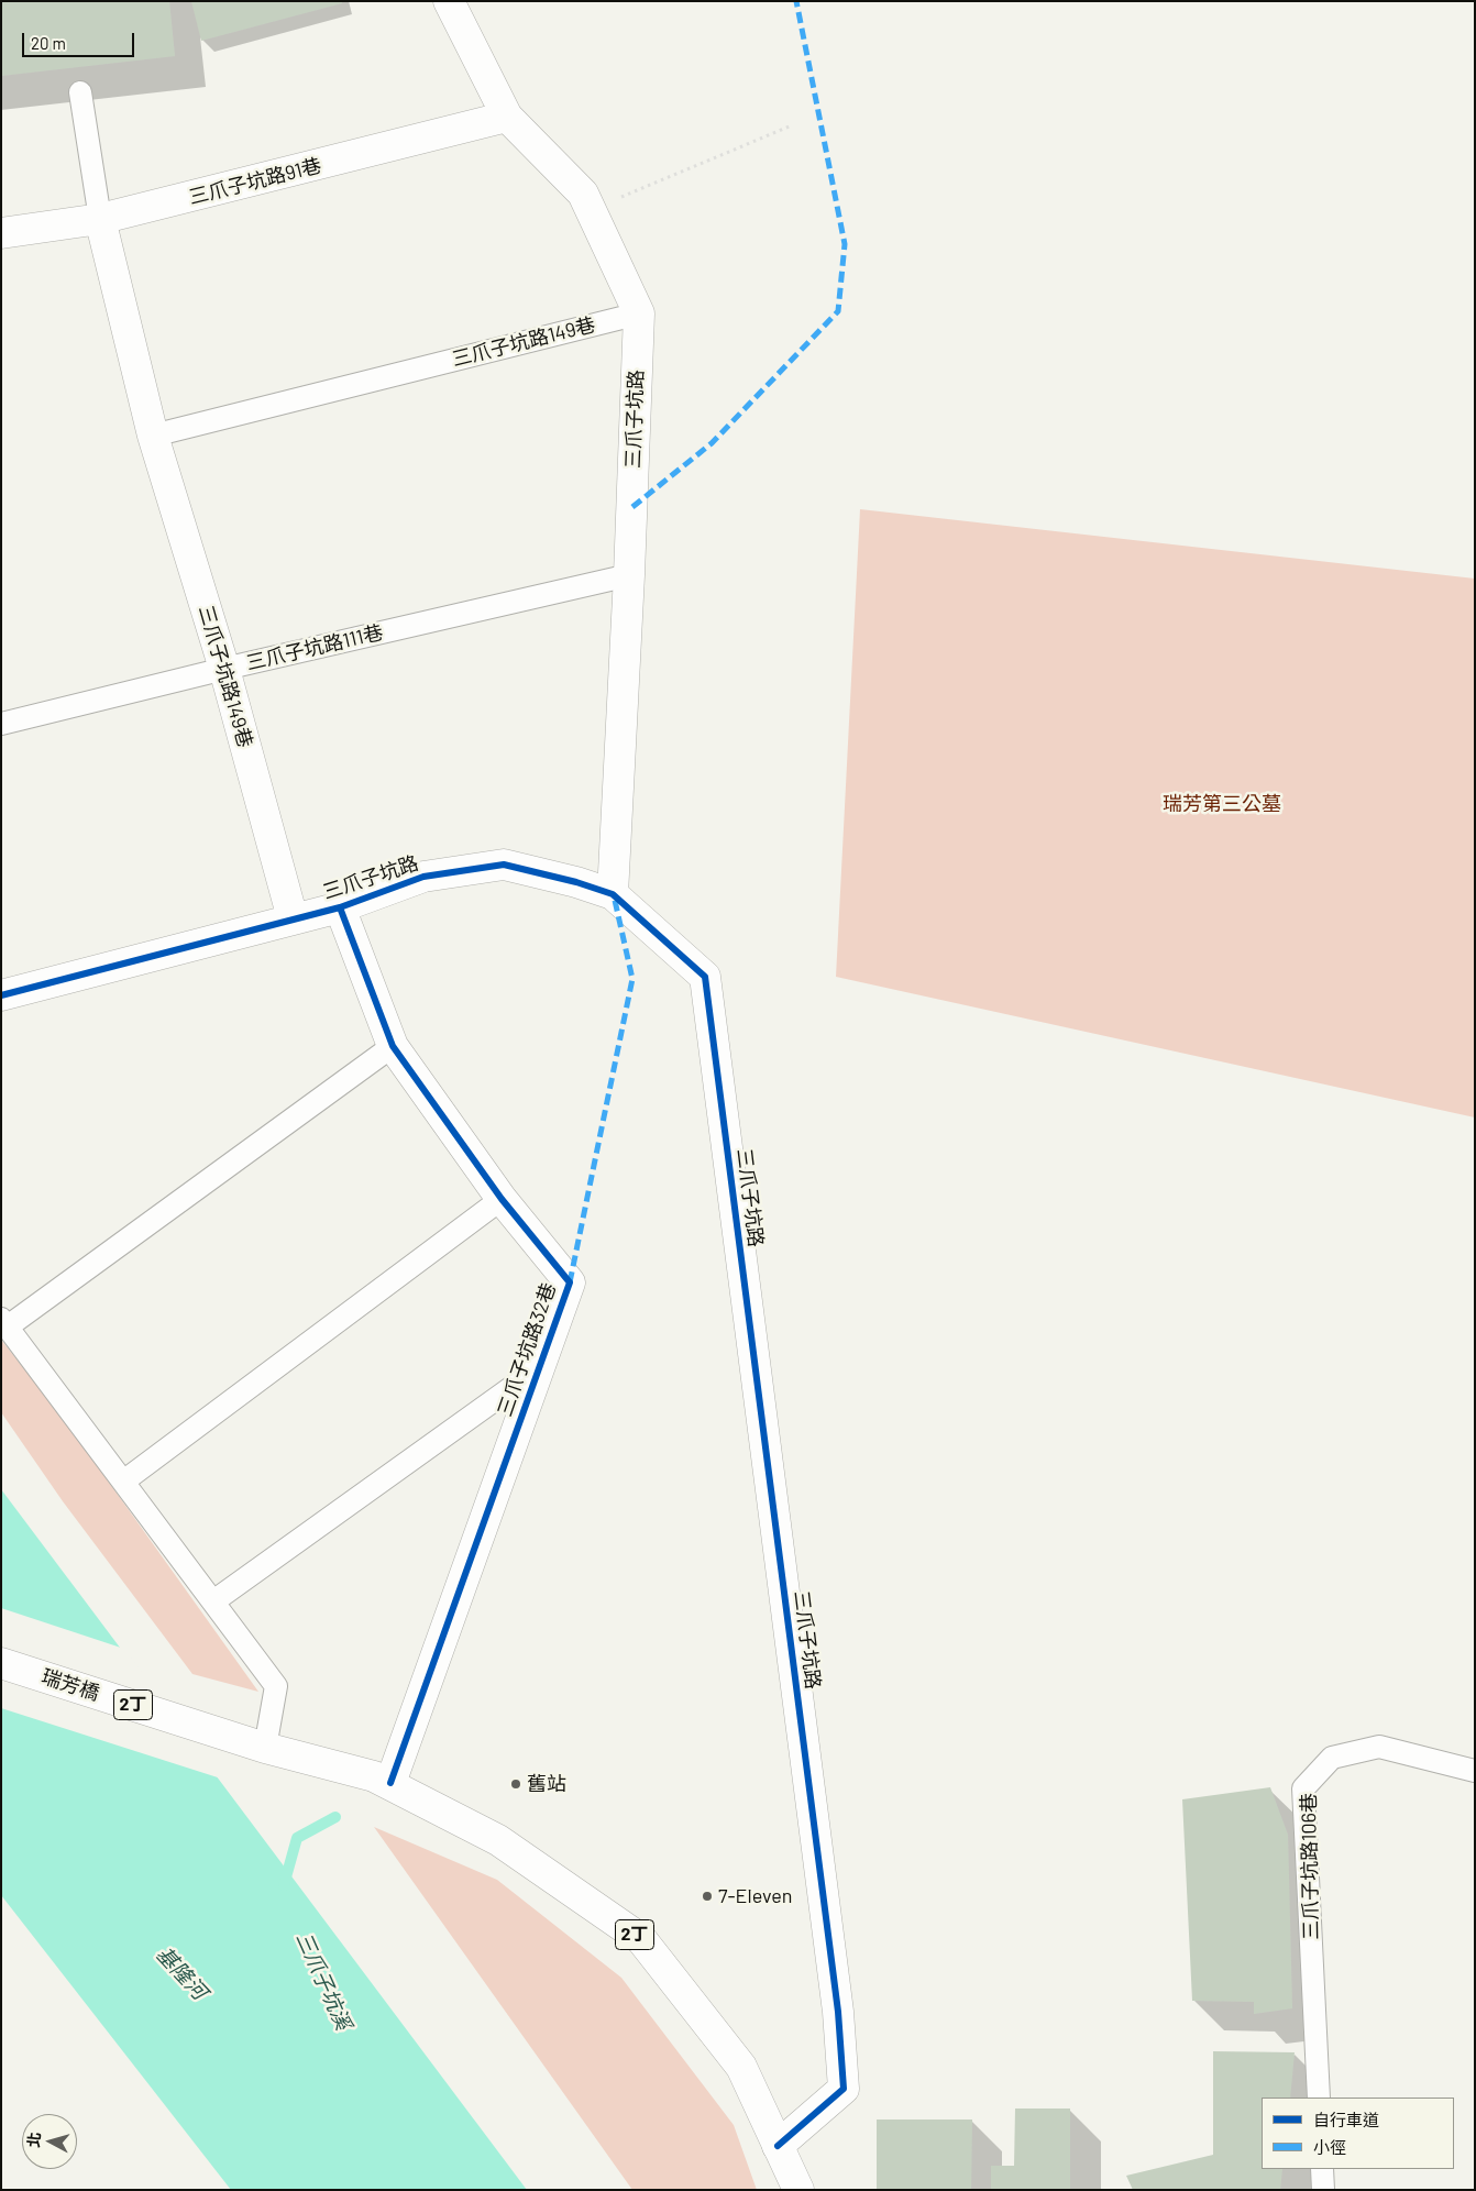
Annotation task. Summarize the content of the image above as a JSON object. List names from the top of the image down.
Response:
{
  "streets": {
    "street": [
      "三爪子坑路91巷",
      "三爪子坑路149巷",
      "三爪子坑路",
      "三爪子坑路32巷",
      "瑞芳橋",
      "2丁"
    ],
    "lane": ["三爪子坑路111巷", "三爪子坑路106巷"]
  },
  "crossings": [
    ["三爪子坑路91巷", "三爪子坑路149巷"],
    ["三爪子坑路91巷", "三爪子坑路"],
    ["三爪子坑路149巷", "三爪子坑路"],
    ["三爪子坑路149巷", "三爪子坑路111巷"],
    ["三爪子坑路", "三爪子坑路111巷"],
    ["三爪子坑路", "三爪子坑路32巷"],
    ["三爪子坑路", "2丁"],
    ["三爪子坑路32巷", "2丁"],
    ["瑞芳橋", "2丁"]
  ],
  "water": ["基隆河", "三爪子坑溪"],
  "parks": ["瑞芳第三公墓"],
  "places": ["舊站", "7-Eleven"],
  "legend": ["自行車道", "小徑"],
  "scale_bar": "20 m",
  "north": "left"
}
